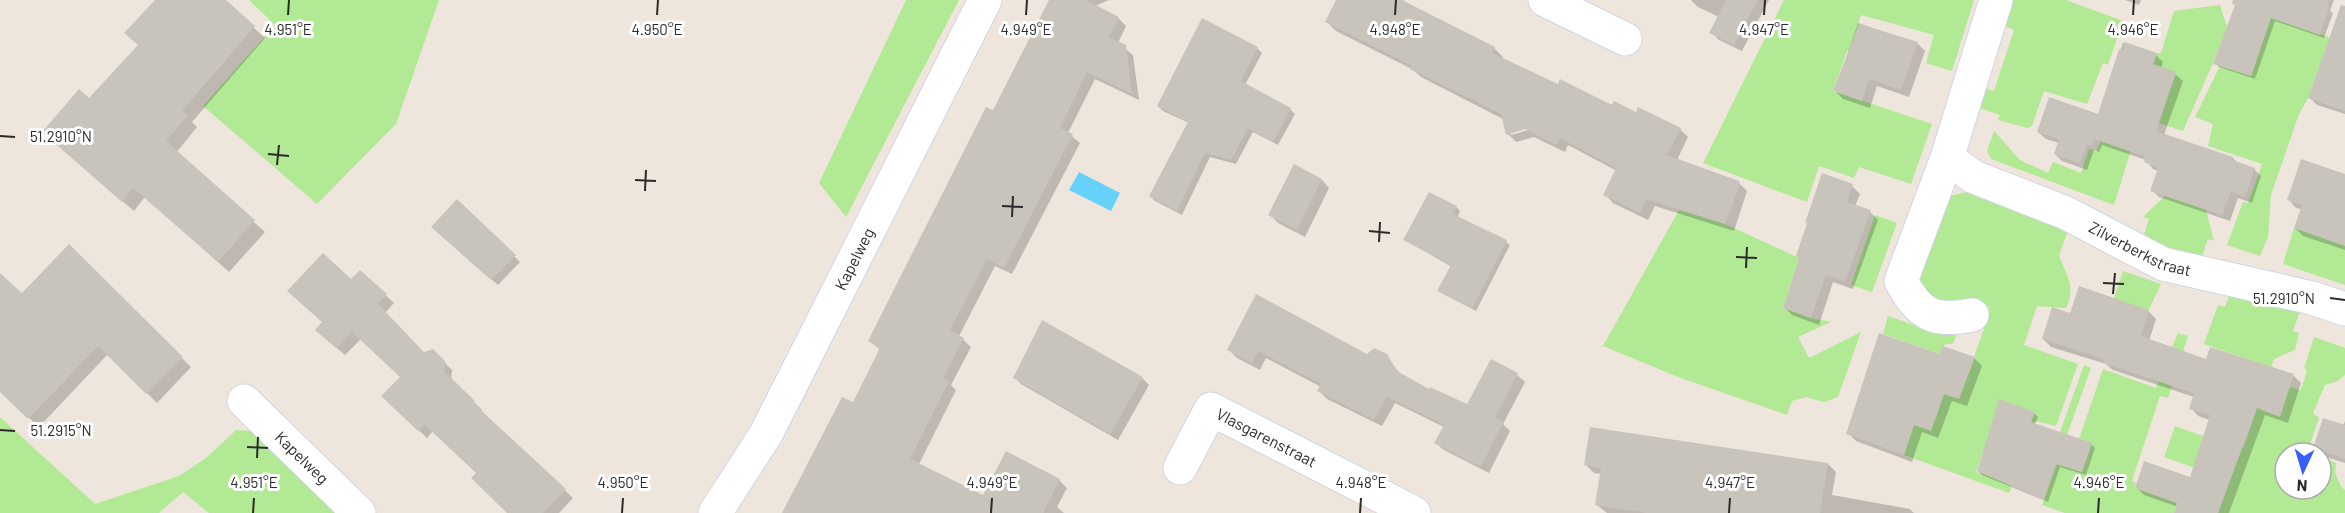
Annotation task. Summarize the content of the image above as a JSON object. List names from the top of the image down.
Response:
{
  "streets": {
    "street": ["Zilverberkstraat", "Kapelweg", "Vlasgarenstraat"]
  },
  "north": "bottom",
  "coordinates": [
    "4.951°E",
    "4.950°E",
    "4.949°E",
    "4.948°E",
    "4.947°E",
    "4.946°E",
    "51.2910°N",
    "51.2915°N"
  ]
}
